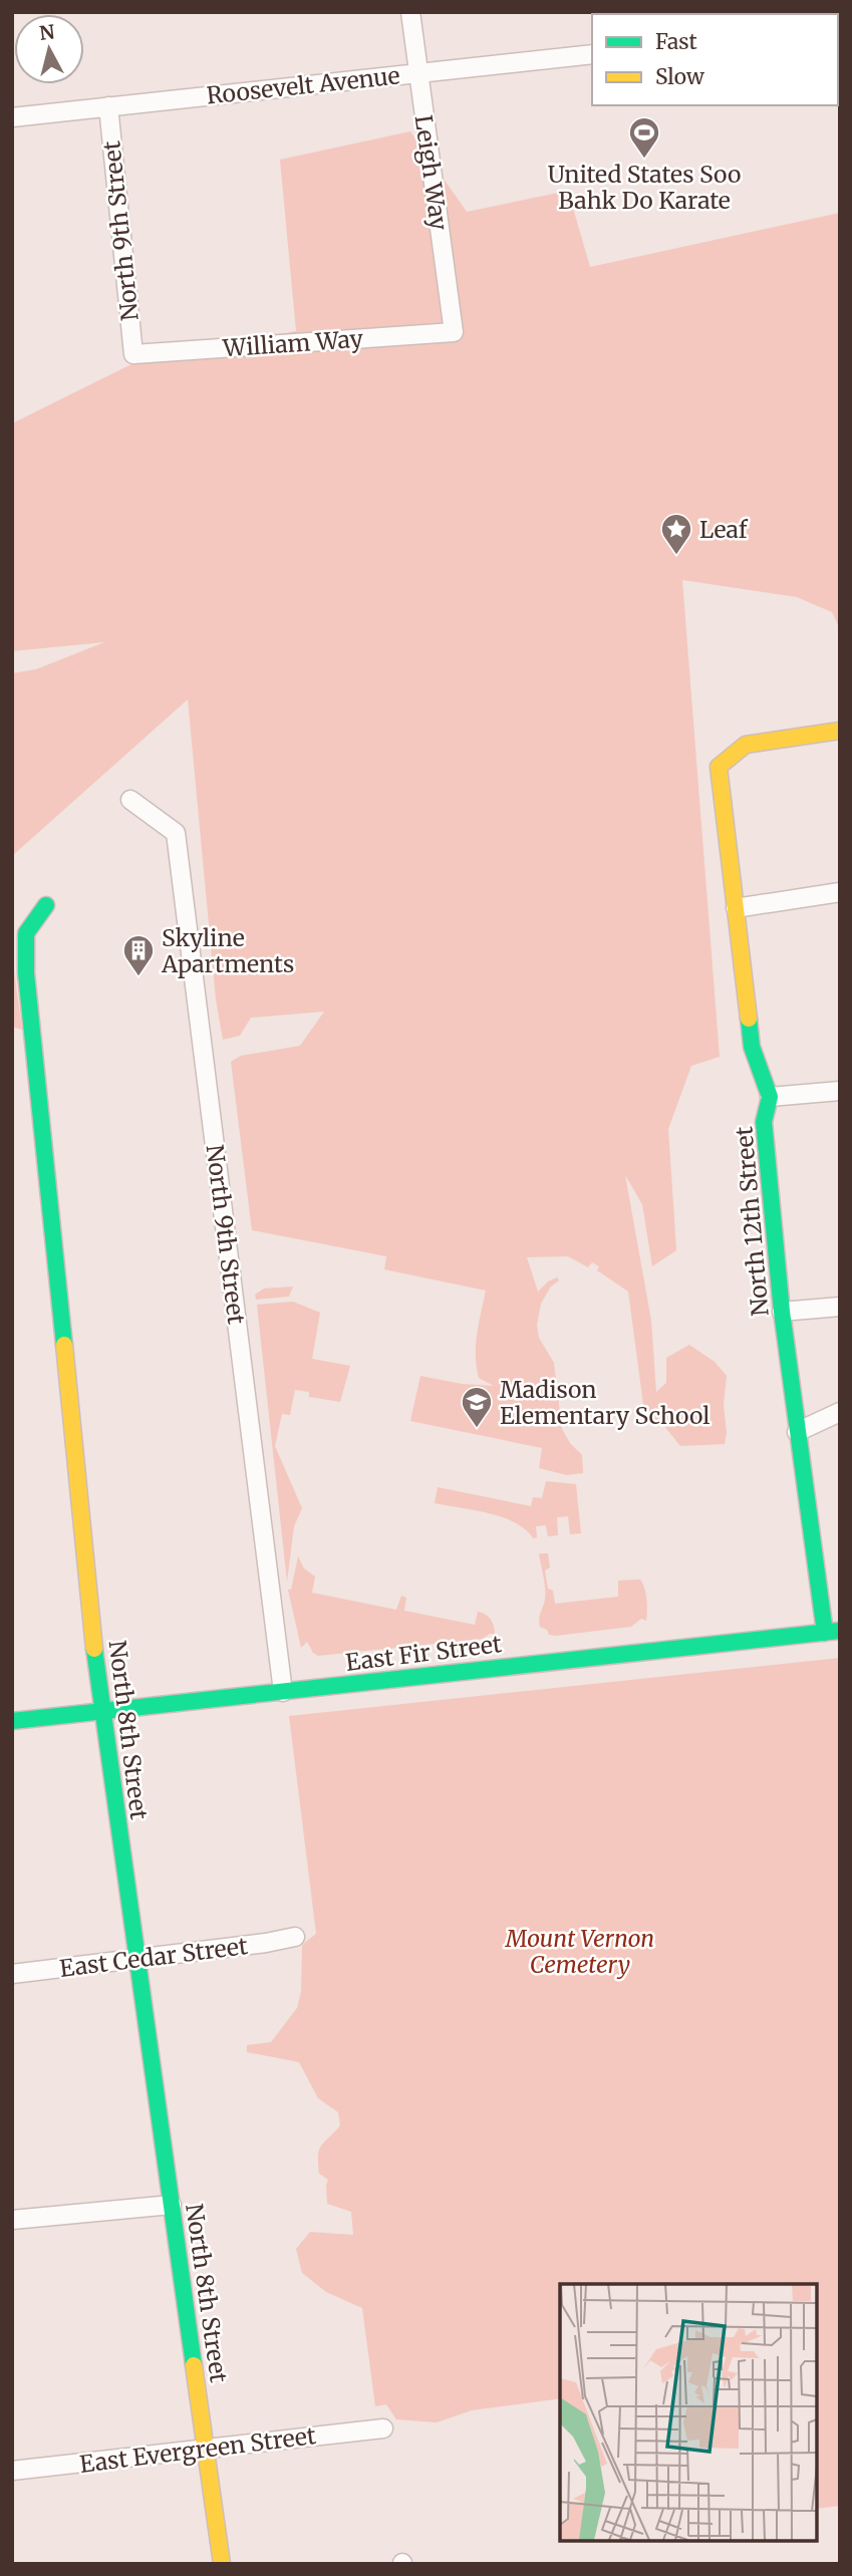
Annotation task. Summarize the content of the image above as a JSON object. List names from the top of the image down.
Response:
{
  "streets": {
    "street": [
      "Roosevelt Avenue",
      "Leigh Way",
      "North 9th Street",
      "William Way",
      "North 12th Street",
      "East Fir Street",
      "North 8th Street",
      "East Cedar Street",
      "East Evergreen Street"
    ]
  },
  "crossings": [
    ["Roosevelt Avenue", "Leigh Way"],
    ["Roosevelt Avenue", "North 9th Street"],
    ["Leigh Way", "William Way"],
    ["North 9th Street", "William Way"],
    ["North 9th Street", "East Fir Street"],
    ["North 12th Street", "East Fir Street"],
    ["East Fir Street", "North 8th Street"],
    ["North 8th Street", "East Cedar Street"],
    ["North 8th Street", "East Evergreen Street"]
  ],
  "parks": ["Mount Vernon Cemetery"],
  "places": {
    "sports": ["United States Soo Bahk Do Karate"],
    "place": ["Leaf"],
    "building": ["Skyline Apartments"],
    "school or university": ["Madison Elementary School"]
  },
  "legend": ["Fast", "Slow"],
  "north": "top"
}
